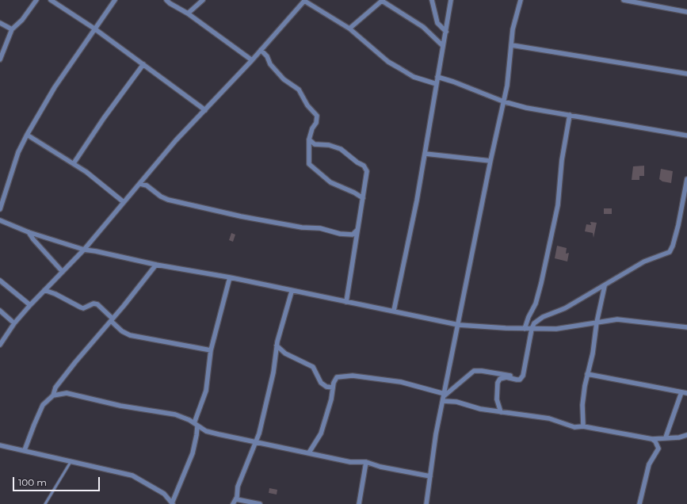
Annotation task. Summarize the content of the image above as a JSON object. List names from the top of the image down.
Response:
{
  "scale_bar": "100 m"
}
